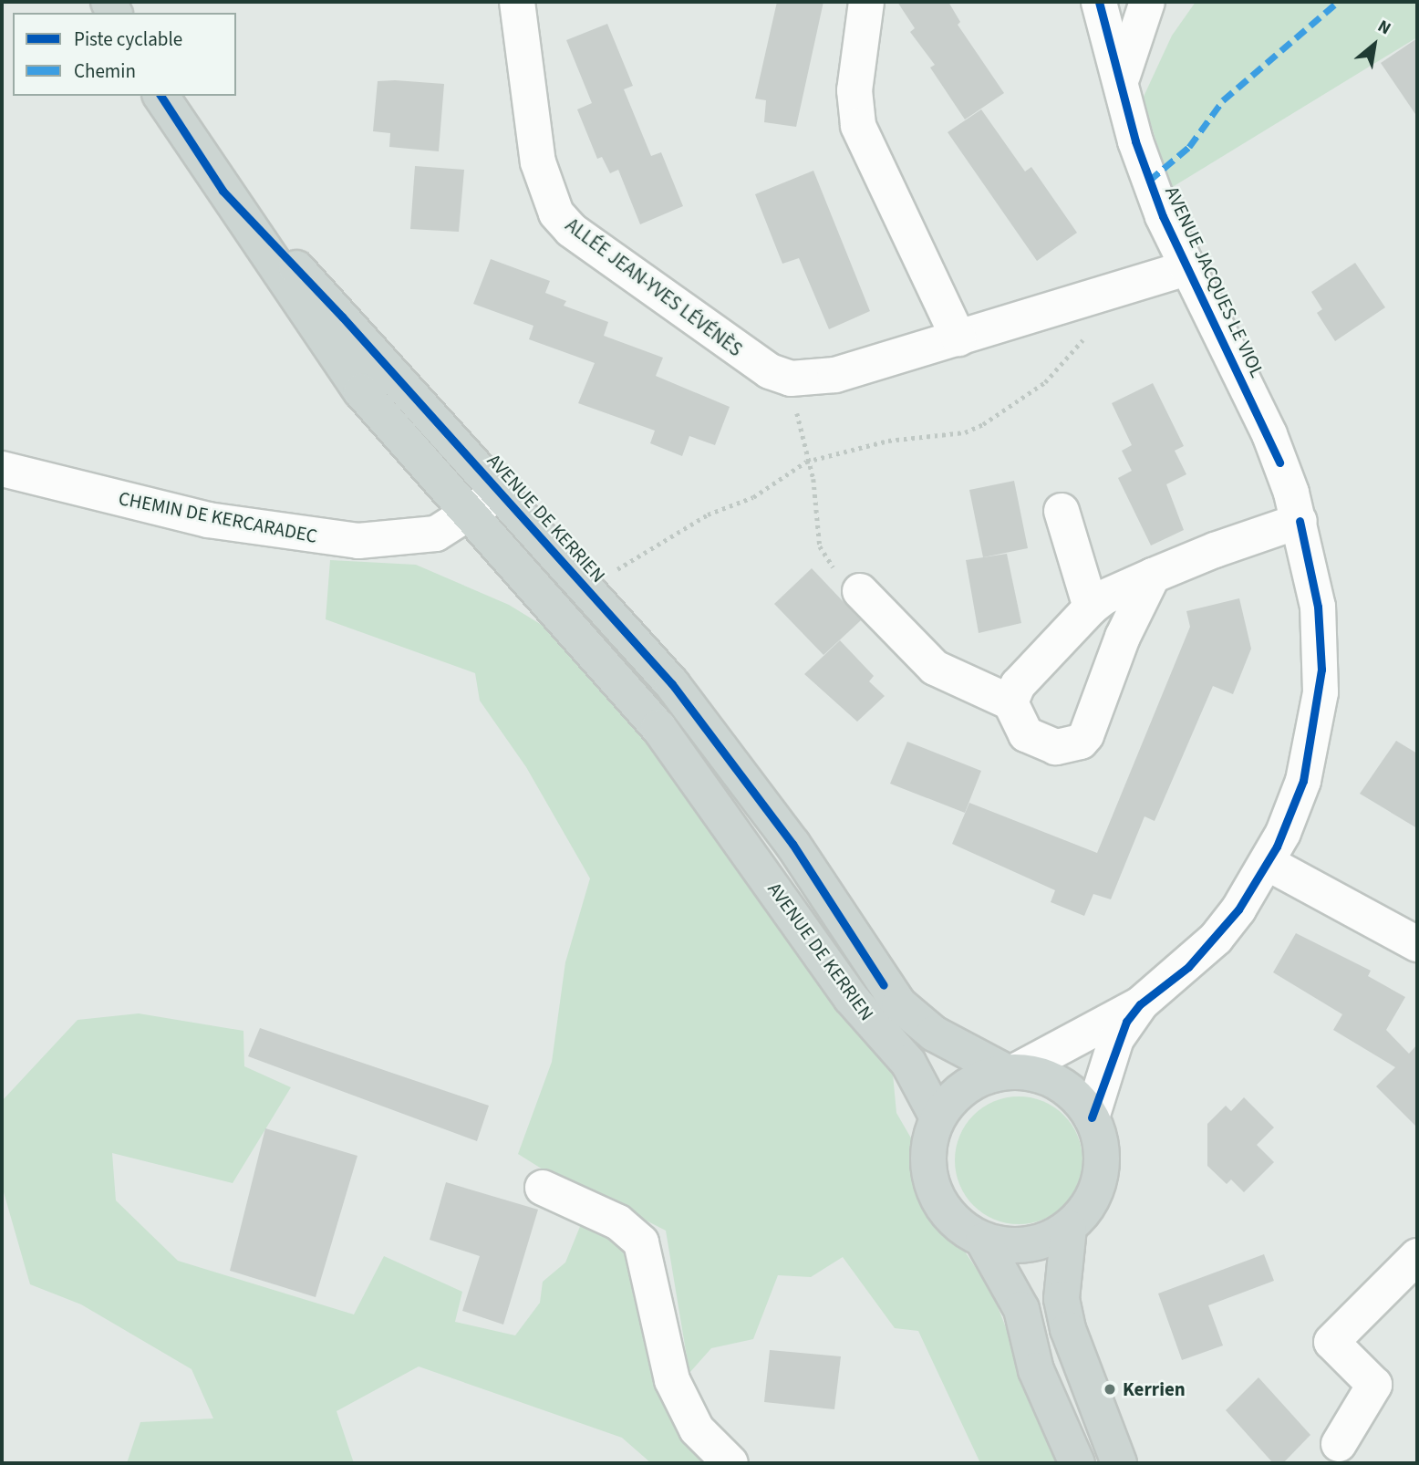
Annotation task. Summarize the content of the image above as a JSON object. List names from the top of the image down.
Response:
{
  "streets": {
    "main road": ["AVENUE DE KERRIEN"],
    "street": ["AVENUE JACQUES LE VIOL", "ALLÉE JEAN-YVES LÉVÉNÈS", "CHEMIN DE KERCARADEC"]
  },
  "crossings": [
    ["AVENUE JACQUES LE VIOL", "ALLÉE JEAN-YVES LÉVÉNÈS"],
    ["AVENUE JACQUES LE VIOL", "AVENUE DE KERRIEN"],
    ["CHEMIN DE KERCARADEC", "AVENUE DE KERRIEN"]
  ],
  "places": ["Kerrien"],
  "legend": ["Piste cyclable", "Chemin"],
  "north": "top right"
}
